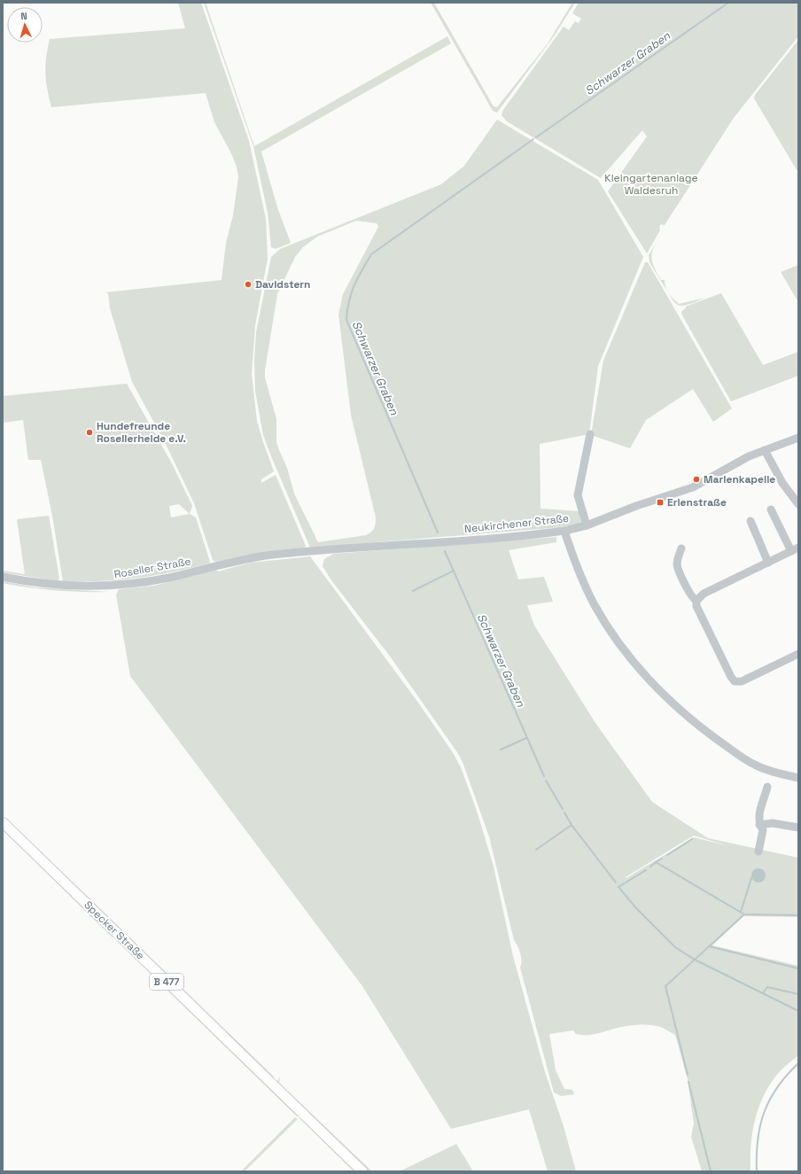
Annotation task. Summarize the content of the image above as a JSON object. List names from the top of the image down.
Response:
{
  "streets": {
    "main road": ["Specker Straße", "B 477"],
    "street": ["Neukirchener Straße", "Roseller Straße"]
  },
  "crossings": [
    ["Neukirchener Straße", "Roseller Straße"]
  ],
  "water": ["Schwarzer Graben"],
  "parks": ["Kleingartenanlage Waldesruh"],
  "places": {
    "other": ["Davidstern", "Hundefreunde Rosellerheide e.V.", "Marienkapelle"],
    "transit": ["Erlenstraße"]
  },
  "north": "top"
}
